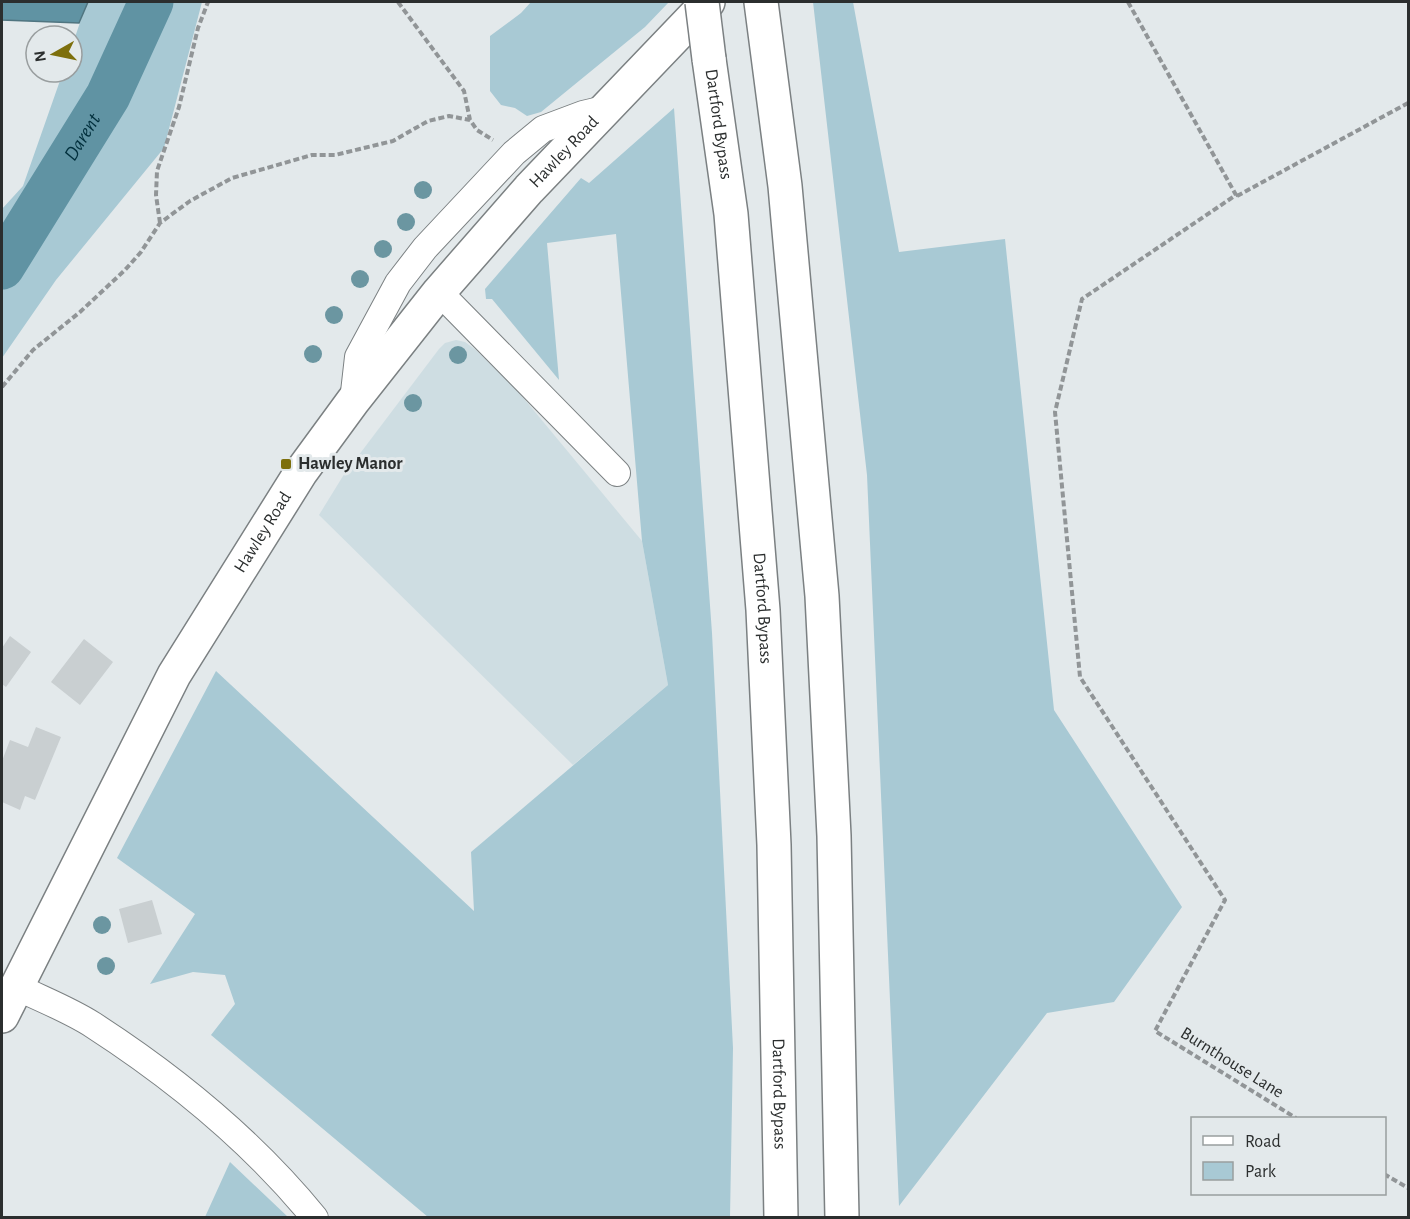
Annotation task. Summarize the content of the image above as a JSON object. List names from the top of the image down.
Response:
{
  "streets": {
    "main road": ["Dartford Bypass", "Hawley Road"],
    "path": ["Burnthouse Lane"]
  },
  "water": ["Darent"],
  "places": {
    "transit": ["Hawley Manor"]
  },
  "legend": ["Road", "Park"],
  "north": "left"
}
